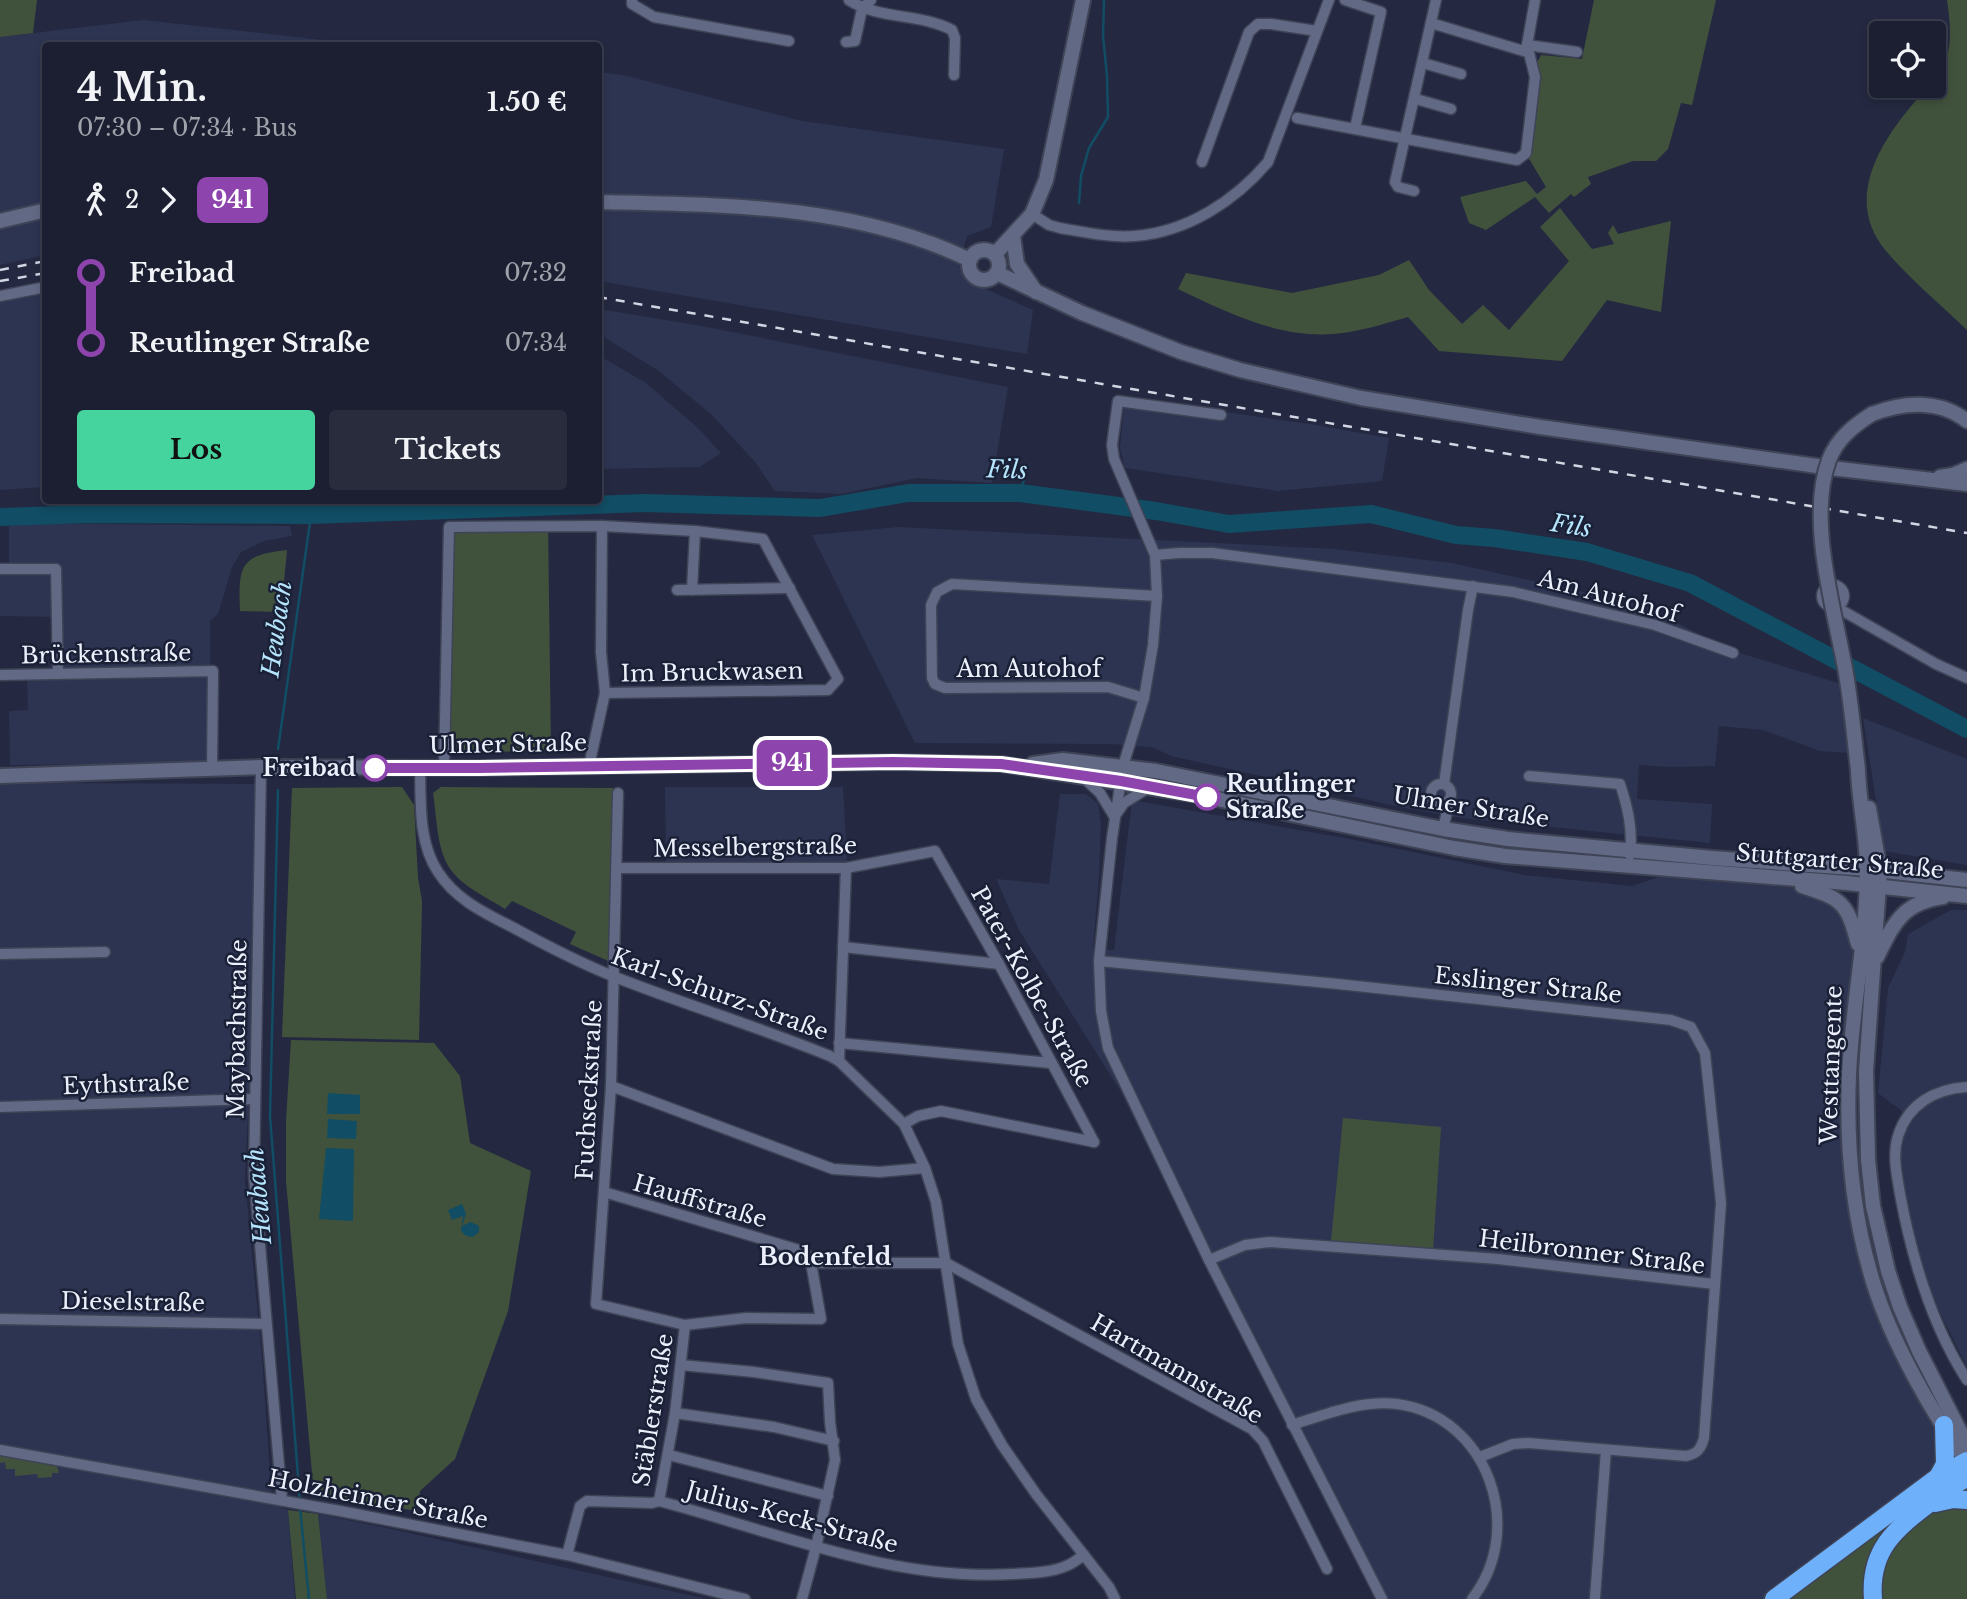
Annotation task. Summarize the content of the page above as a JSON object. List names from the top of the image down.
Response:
{
  "streets": {
    "main road": ["Ulmer Straße", "Stuttgarter Straße", "Westtangente"],
    "street": [
      "Am Autohof",
      "Brückenstraße",
      "Im Bruckwasen",
      "Messelbergstraße",
      "Esslinger Straße",
      "Pater-Kolbe-Straße",
      "Karl-Schurz-Straße",
      "Maybachstraße",
      "Eythstraße",
      "Fuchseckstraße",
      "Hauffstraße",
      "Heilbronner Straße",
      "Dieselstraße",
      "Hartmannstraße",
      "Stäblerstraße",
      "Holzheimer Straße",
      "Julius-Keck-Straße"
    ]
  },
  "crossings": [
    ["Brückenstraße", "Ulmer Straße"],
    ["Im Bruckwasen", "Ulmer Straße"],
    ["Ulmer Straße", "Stuttgarter Straße"],
    ["Ulmer Straße", "Karl-Schurz-Straße"],
    ["Ulmer Straße", "Maybachstraße"],
    ["Messelbergstraße", "Pater-Kolbe-Straße"],
    ["Messelbergstraße", "Fuchseckstraße"],
    ["Stuttgarter Straße", "Westtangente"],
    ["Esslinger Straße", "Heilbronner Straße"],
    ["Pater-Kolbe-Straße", "Karl-Schurz-Straße"],
    ["Karl-Schurz-Straße", "Fuchseckstraße"],
    ["Karl-Schurz-Straße", "Hartmannstraße"],
    ["Karl-Schurz-Straße", "Julius-Keck-Straße"],
    ["Maybachstraße", "Eythstraße"],
    ["Maybachstraße", "Dieselstraße"],
    ["Maybachstraße", "Holzheimer Straße"],
    ["Fuchseckstraße", "Hauffstraße"],
    ["Fuchseckstraße", "Stäblerstraße"],
    ["Stäblerstraße", "Julius-Keck-Straße"],
    ["Holzheimer Straße", "Julius-Keck-Straße"]
  ],
  "districts": ["Bodenfeld"],
  "water": ["Fils", "Heubach"],
  "places": ["Freibad", "Reutlinger Straße"],
  "lines": ["bus line 941"],
  "page": {
    "on_map": "941",
    "heading": ["4 Min.", "07:30 – 07:34 · Bus", "1.50 €"],
    "legs": ["2", "941"],
    "list": [
      {
        "name": "Freibad",
        "value": "07:32"
      },
      {
        "name": "Reutlinger Straße",
        "value": "07:34"
      }
    ],
    "buttons": ["Los", "Tickets"]
  }
}
